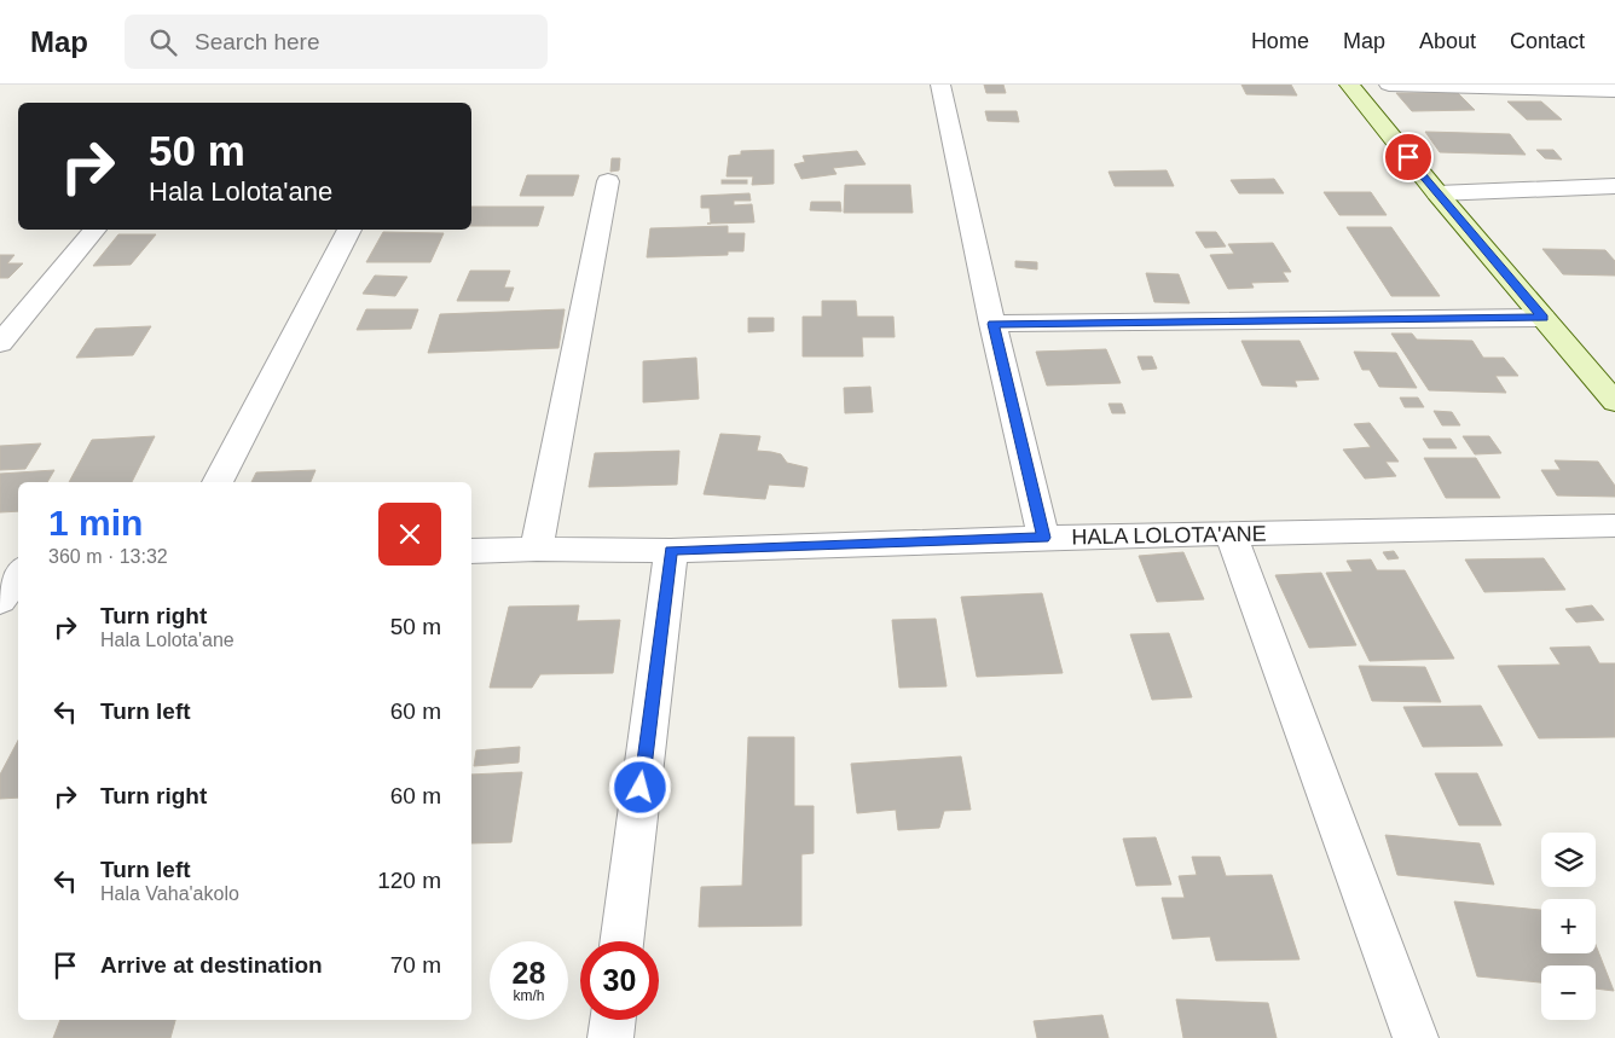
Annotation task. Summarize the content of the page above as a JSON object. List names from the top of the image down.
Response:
{
  "streets": {
    "street": ["HALA LOLOTA'ANE"]
  },
  "page": {
    "header": "Map",
    "search": "Search here",
    "nav": [
      "Home",
      "Map",
      "About",
      "Contact"
    ],
    "turn": ["50 m", "Hala Lolota'ane"],
    "heading": ["1 min", "360 m · 13:32"],
    "list": [
      {
        "name": "Turn right",
        "note": "Hala Lolota'ane",
        "value": "50 m"
      },
      {
        "name": "Turn left",
        "value": "60 m"
      },
      {
        "name": "Turn right",
        "value": "60 m"
      },
      {
        "name": "Turn left",
        "note": "Hala Vaha'akolo",
        "value": "120 m"
      },
      {
        "name": "Arrive at destination",
        "value": "70 m"
      }
    ],
    "map_buttons": ["+", "−"],
    "speed": "28 km/h",
    "limit": "30"
  }
}
